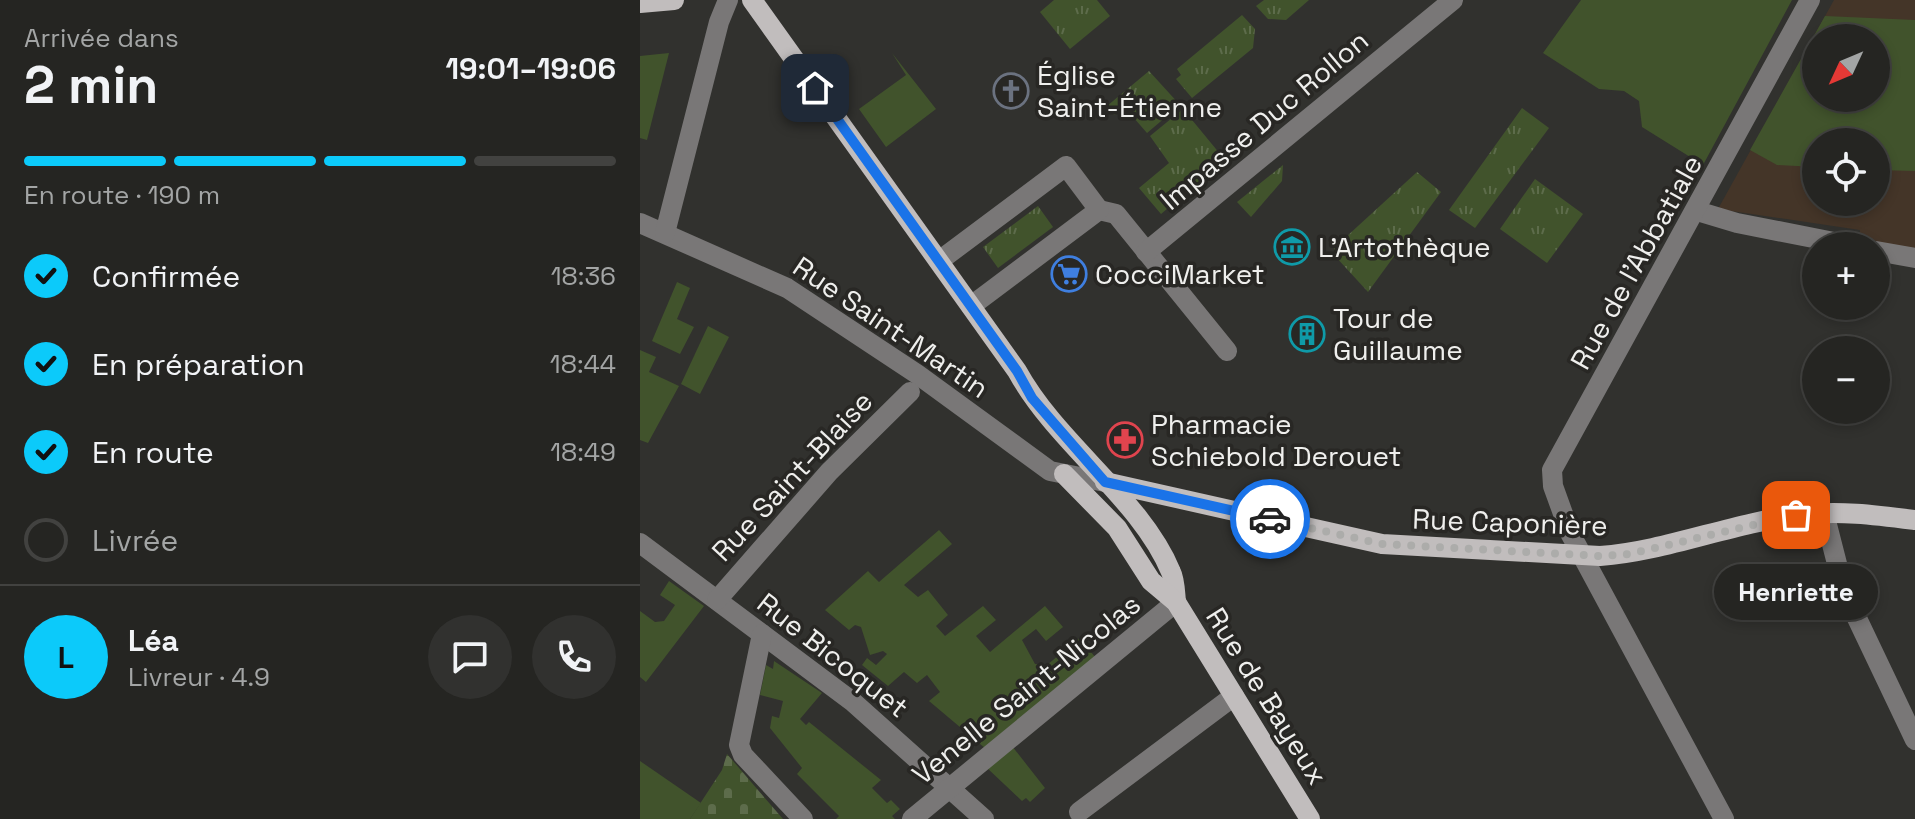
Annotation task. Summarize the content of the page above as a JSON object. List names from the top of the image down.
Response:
{
  "streets": {
    "main road": ["Rue Caponière", "Rue de Bayeux"],
    "street": [
      "Impasse Duc Rollon",
      "Rue de l'Abbatiale",
      "Rue Saint-Martin",
      "Rue Saint-Blaise",
      "Rue Bicoquet",
      "Venelle Saint-Nicolas"
    ]
  },
  "crossings": [
    ["Rue de l'Abbatiale", "Rue Caponière"],
    ["Rue Saint-Martin", "Rue Caponière"],
    ["Rue Saint-Martin", "Rue de Bayeux"],
    ["Rue Saint-Blaise", "Rue Bicoquet"],
    ["Rue Caponière", "Rue de Bayeux"],
    ["Rue Bicoquet", "Venelle Saint-Nicolas"],
    ["Venelle Saint-Nicolas", "Rue de Bayeux"]
  ],
  "places": {
    "church": ["Église Saint-Étienne"],
    "museum": ["L'Artothèque"],
    "supermarket": ["CocciMarket"],
    "building": ["Tour de Guillaume"],
    "pharmacy": ["Pharmacie Schiebold Derouet"],
    "other": ["Henriette"]
  },
  "north": "bottom left",
  "page": {
    "heading": ["2 min", "Arrivée dans", "19:01–19:06"],
    "panel": ["Léa", "Livreur · 4.9"],
    "map_buttons": ["+", "−"],
    "bar": "En route · 190 m",
    "list": [
      ["Confirmée", "18:36"],
      ["En préparation", "18:44"],
      ["En route", "18:49"],
      "Livrée"
    ],
    "bubble": "Henriette",
    "round": "L"
  }
}
